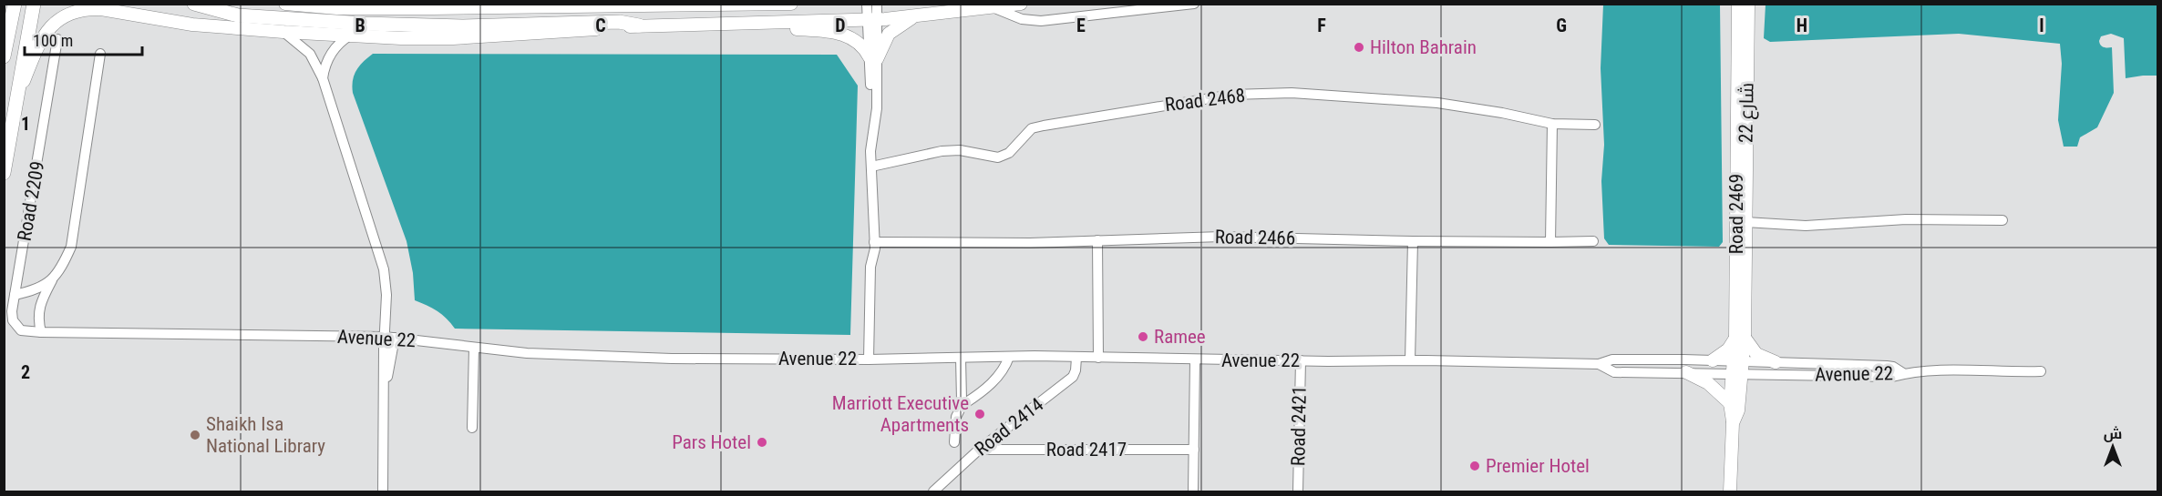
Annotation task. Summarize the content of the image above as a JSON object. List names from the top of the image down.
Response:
{
  "streets": {
    "street": [
      "Road 2468",
      "شارع 22",
      "Road 2209",
      "Road 2469",
      "Road 2466",
      "Avenue 22",
      "Road 2421",
      "Road 2414",
      "Road 2417"
    ]
  },
  "crossings": [
    ["Road 2209", "Avenue 22"],
    ["Road 2469", "Avenue 22"],
    ["Avenue 22", "Road 2421"],
    ["Avenue 22", "Road 2414"],
    ["Road 2414", "Road 2417"]
  ],
  "places": [
    "Hilton Bahrain",
    "Ramee",
    "Marriott Executive Apartments",
    "Shaikh Isa National Library",
    "Pars Hotel",
    "Premier Hotel"
  ],
  "scale_bar": "100 m",
  "north": "top",
  "grid": {
    "columns": [
      "B",
      "C",
      "D",
      "E",
      "F",
      "G",
      "H",
      "I"
    ],
    "rows": ["1", "2"]
  }
}
